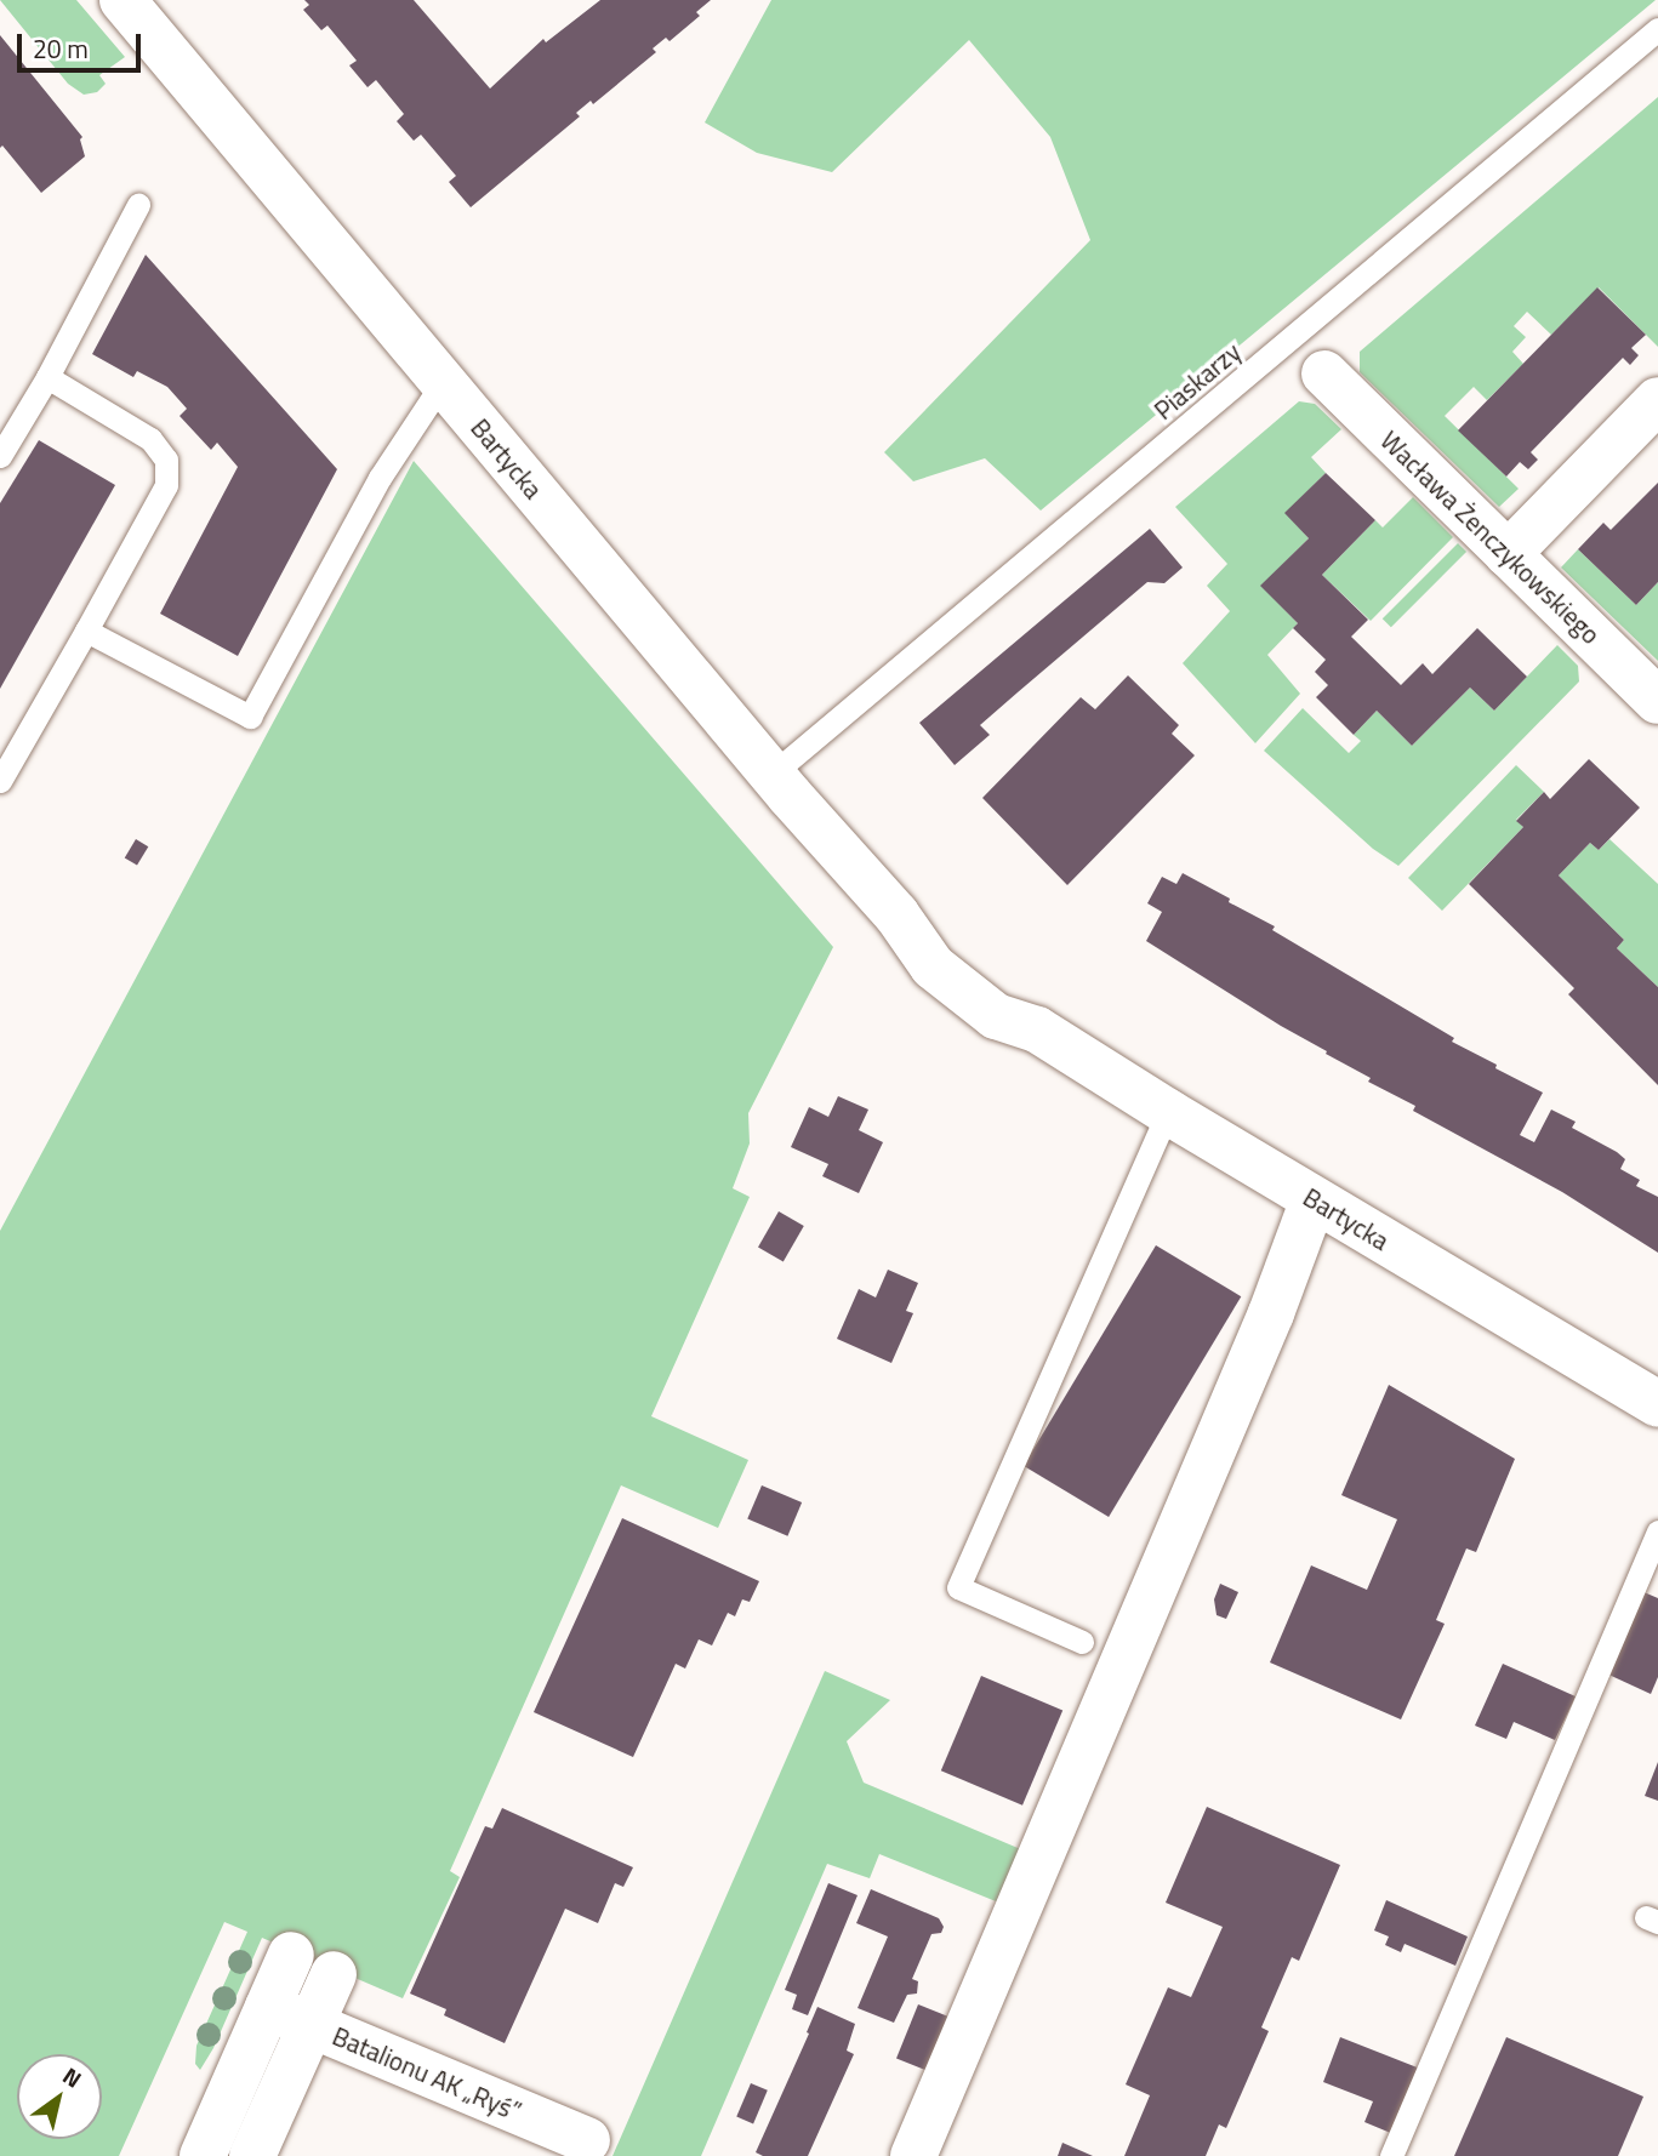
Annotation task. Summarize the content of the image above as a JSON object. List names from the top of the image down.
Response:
{
  "streets": {
    "street": ["Bartycka", "Wacława Żenczykowskiego", "Batalionu AK „Ryś”"],
    "lane": ["Piaskarzy"]
  },
  "crossings": [
    ["Piaskarzy", "Bartycka"]
  ],
  "scale_bar": "20 m",
  "north": "top right"
}
